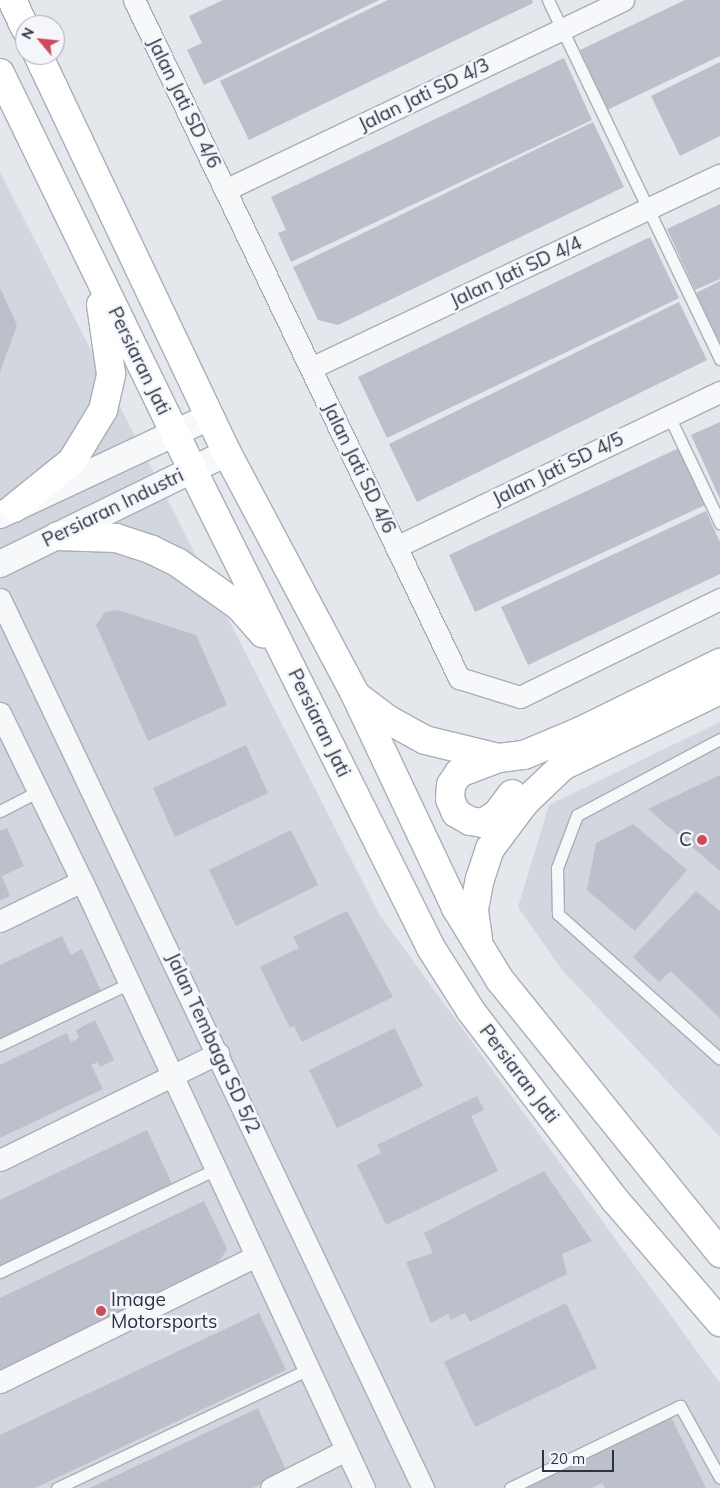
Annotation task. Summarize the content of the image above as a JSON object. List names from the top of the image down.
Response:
{
  "streets": {
    "main road": ["Persiaran Jati"],
    "street": [
      "Jalan Jati SD 4/3",
      "Jalan Jati SD 4/6",
      "Jalan Jati SD 4/4",
      "Jalan Jati SD 4/5",
      "Persiaran Industri",
      "Jalan Tembaga SD 5/2"
    ]
  },
  "crossings": [
    ["Jalan Jati SD 4/3", "Jalan Jati SD 4/6"],
    ["Jalan Jati SD 4/6", "Jalan Jati SD 4/4"],
    ["Jalan Jati SD 4/6", "Jalan Jati SD 4/5"],
    ["Persiaran Jati", "Persiaran Industri"]
  ],
  "places": ["C", "Image Motorsports"],
  "scale_bar": "20 m",
  "north": "top left"
}
